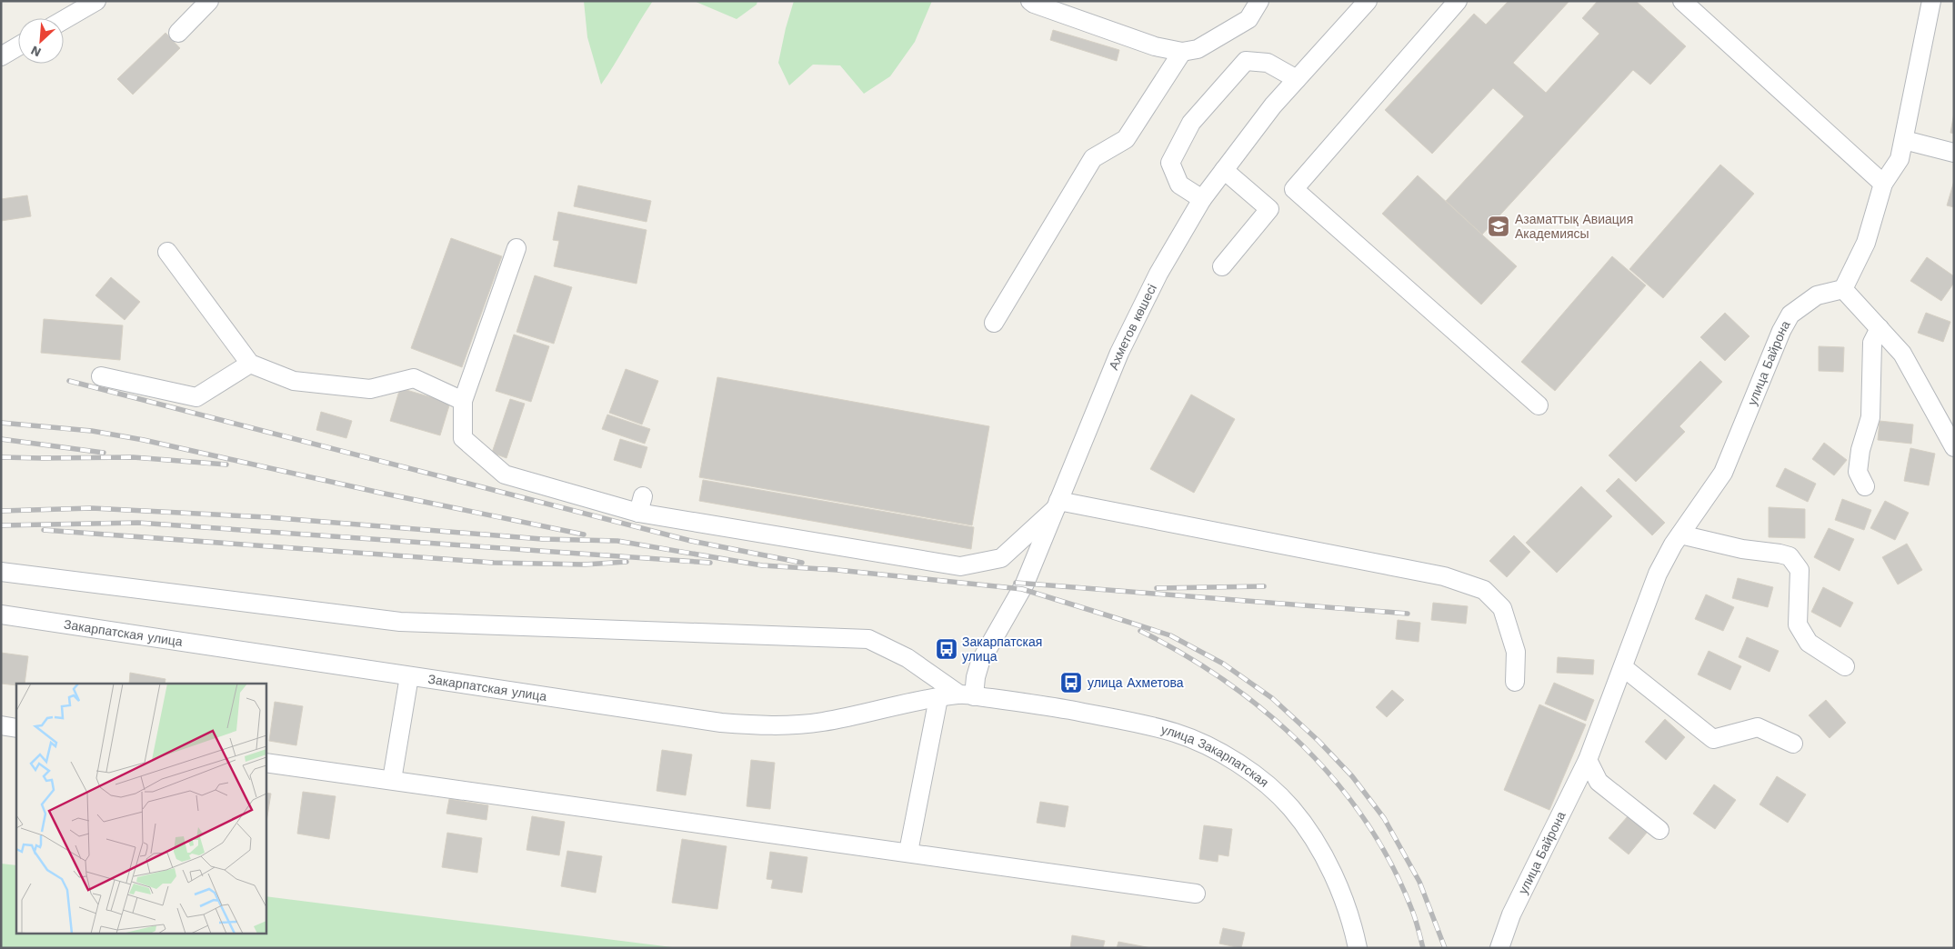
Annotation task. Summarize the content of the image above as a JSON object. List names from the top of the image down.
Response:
{
  "streets": {
    "street": [
      "Ахметов көшесі",
      "улица Байрона",
      "Закарпатская улица",
      "улица Закарпатская"
    ]
  },
  "crossings": [
    ["Ахметов көшесі", "Закарпатская улица"],
    ["Ахметов көшесі", "улица Закарпатская"],
    ["Закарпатская улица", "улица Закарпатская"]
  ],
  "places": {
    "school or university": ["Азаматтық Авиация Академиясы"],
    "bus stop": ["Закарпатская улица", "улица Ахметова"]
  },
  "north": "bottom left"
}
